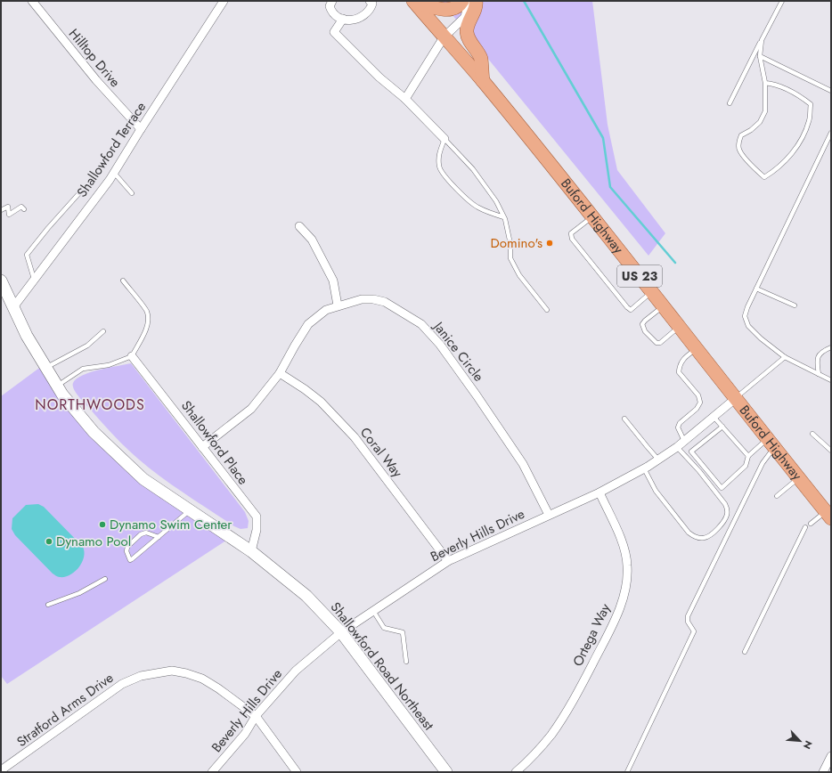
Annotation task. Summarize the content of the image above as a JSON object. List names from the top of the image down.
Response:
{
  "streets": {
    "main road": ["Buford Highway", "US 23"],
    "street": [
      "Hilltop Drive",
      "Shallowford Terrace",
      "Janice Circle",
      "Shallowford Place",
      "Coral Way",
      "Beverly Hills Drive",
      "Ortega Way",
      "Shallowford Road Northeast",
      "Stratford Arms Drive"
    ]
  },
  "crossings": [
    ["Hilltop Drive", "Shallowford Terrace"],
    ["Shallowford Terrace", "Shallowford Road Northeast"],
    ["Buford Highway", "Beverly Hills Drive"],
    ["Janice Circle", "Shallowford Place"],
    ["Janice Circle", "Coral Way"],
    ["Janice Circle", "Beverly Hills Drive"],
    ["Shallowford Place", "Shallowford Road Northeast"],
    ["Coral Way", "Beverly Hills Drive"],
    ["Beverly Hills Drive", "Ortega Way"],
    ["Beverly Hills Drive", "Shallowford Road Northeast"],
    ["Beverly Hills Drive", "Stratford Arms Drive"]
  ],
  "districts": ["NORTHWOODS"],
  "places": ["Domino's", "Dynamo Swim Center", "Dynamo Pool"],
  "north": "bottom right"
}
